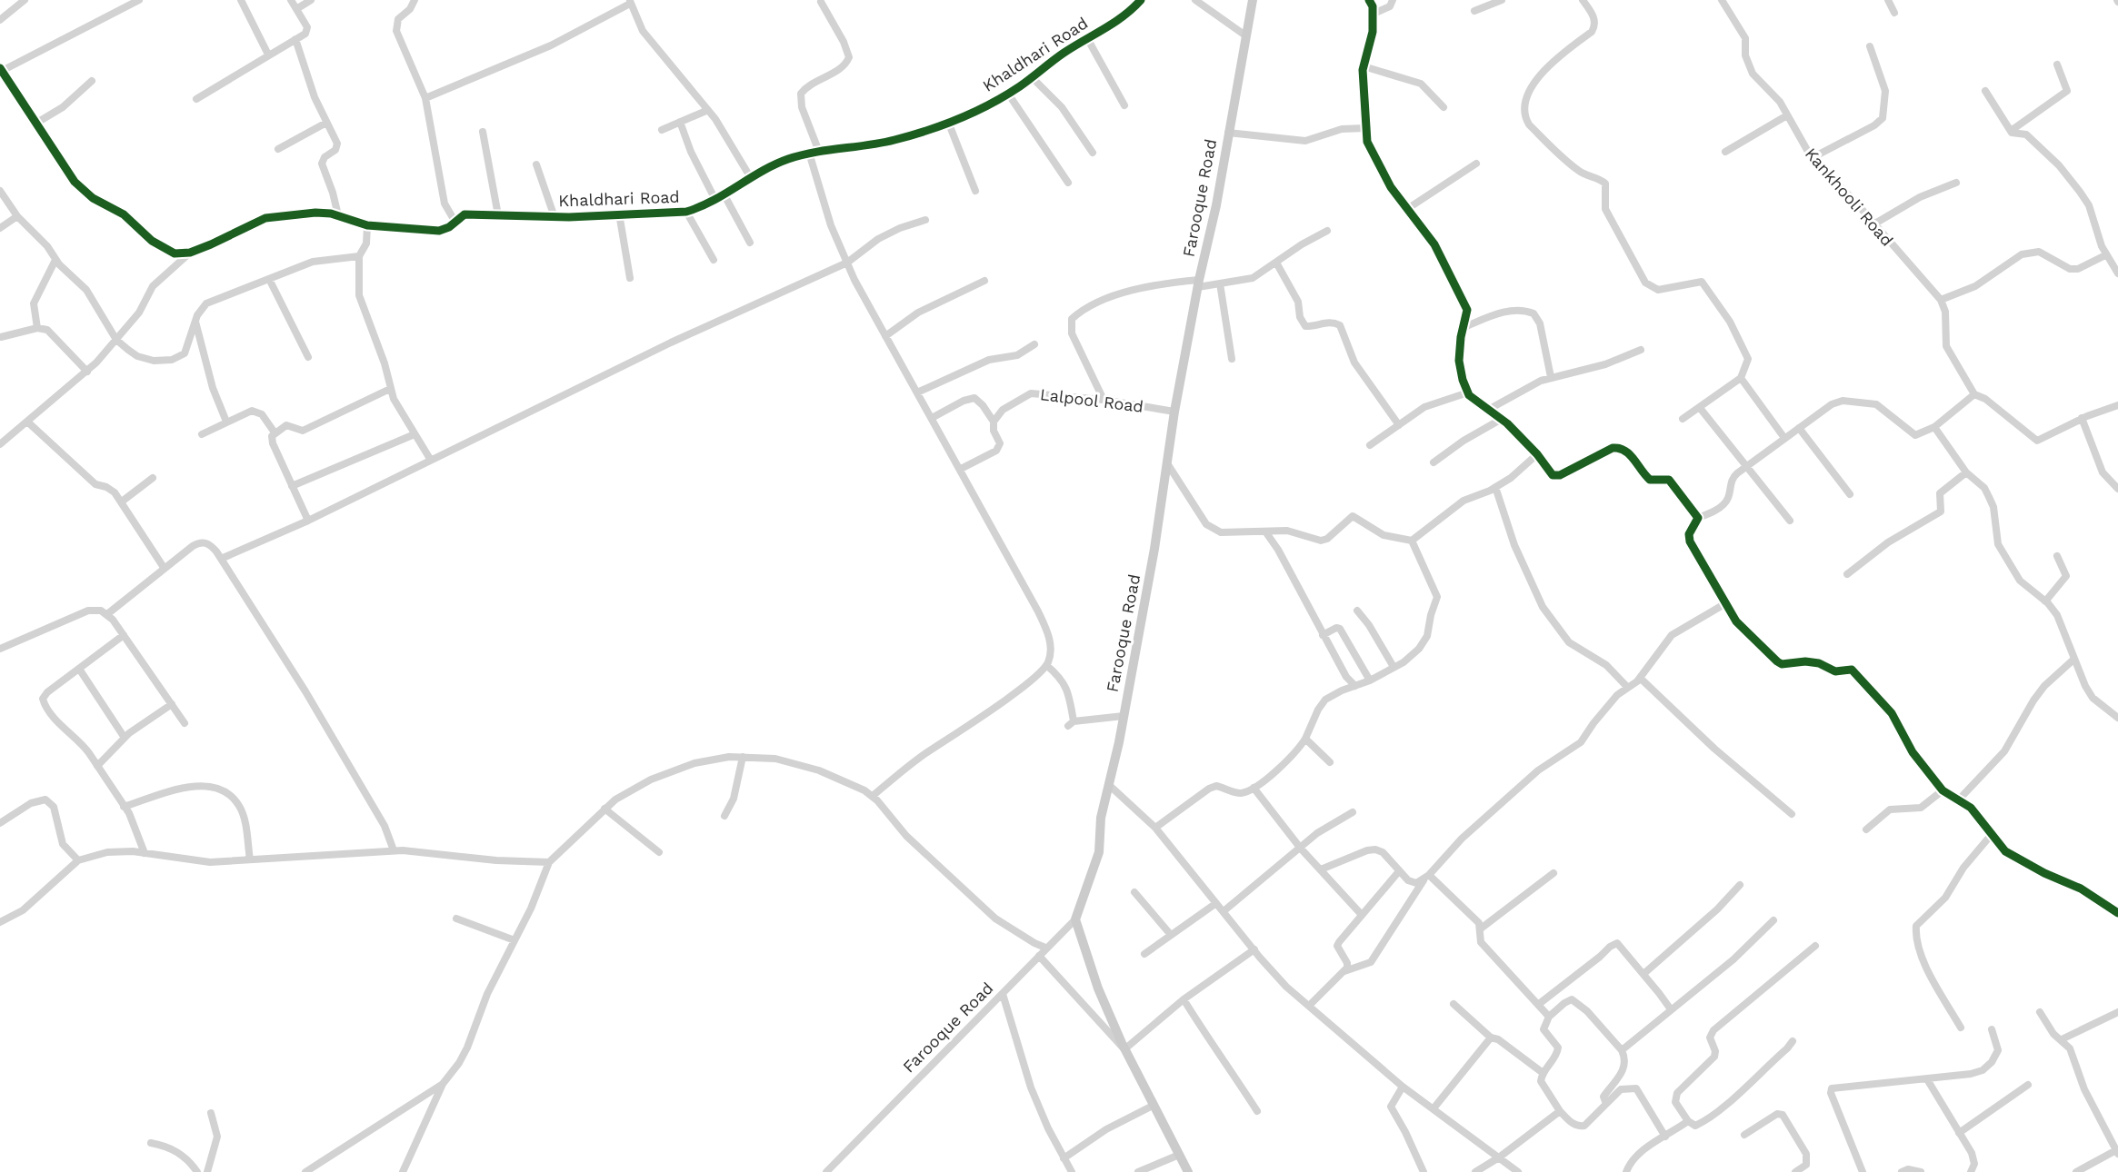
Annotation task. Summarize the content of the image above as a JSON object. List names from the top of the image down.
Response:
{
  "streets": {
    "main road": ["Farooque Road"],
    "street": ["Khaldhari Road", "Kankhooli Road", "Lalpool Road"]
  },
  "crossings": [
    ["Farooque Road", "Lalpool Road"]
  ]
}
